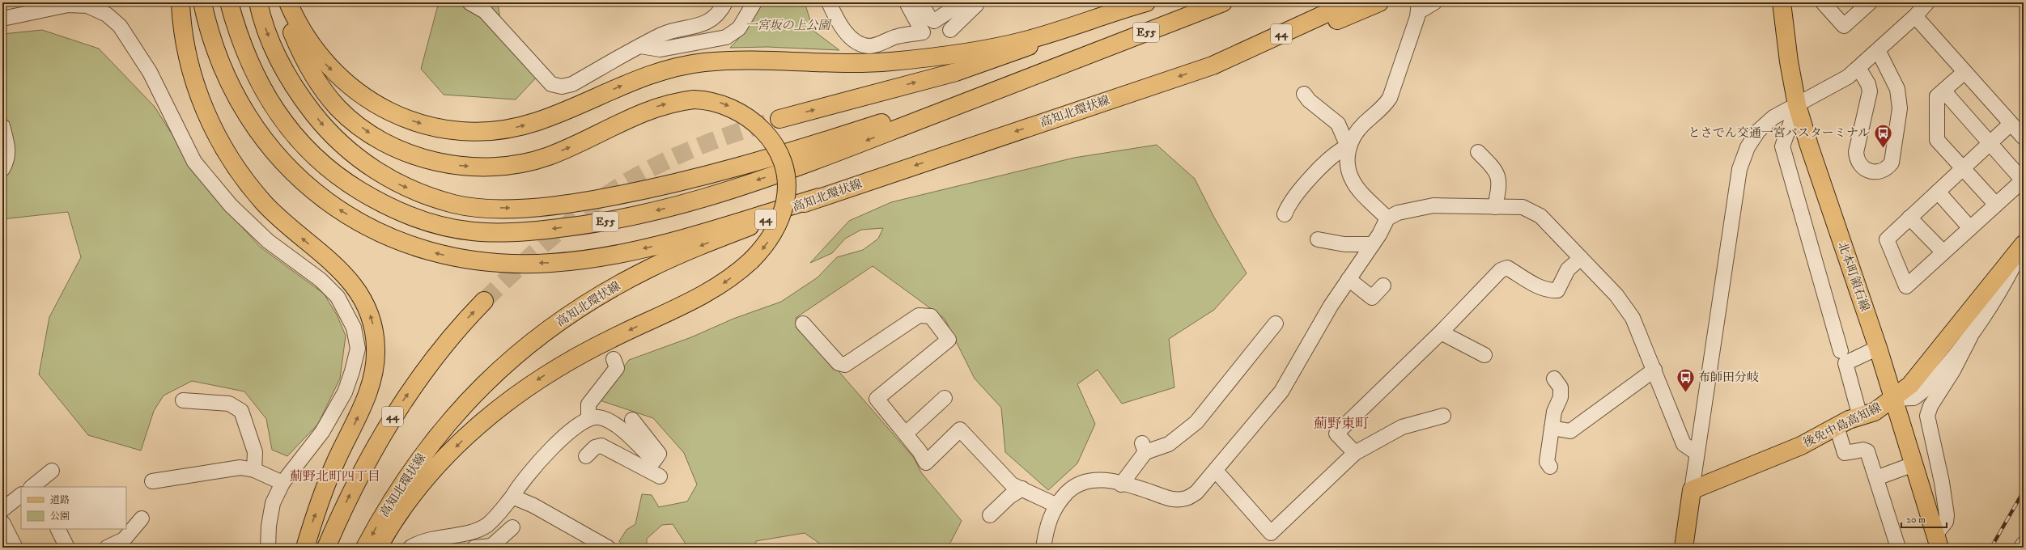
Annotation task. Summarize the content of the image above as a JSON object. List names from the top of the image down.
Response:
{
  "streets": {
    "main road": [
      "E55",
      "44",
      "高知北環状線",
      "北本町領石線",
      "後免中島高知線"
    ]
  },
  "crossings": [
    ["北本町領石線", "後免中島高知線"]
  ],
  "districts": ["薊野東町", "薊野北町四丁目"],
  "parks": ["一宮坂の上公園"],
  "places": {
    "bus stop": ["とさでん交通一宮バスターミナル", "布師田分岐"]
  },
  "legend": ["道路", "公園"],
  "scale_bar": "20 m"
}
